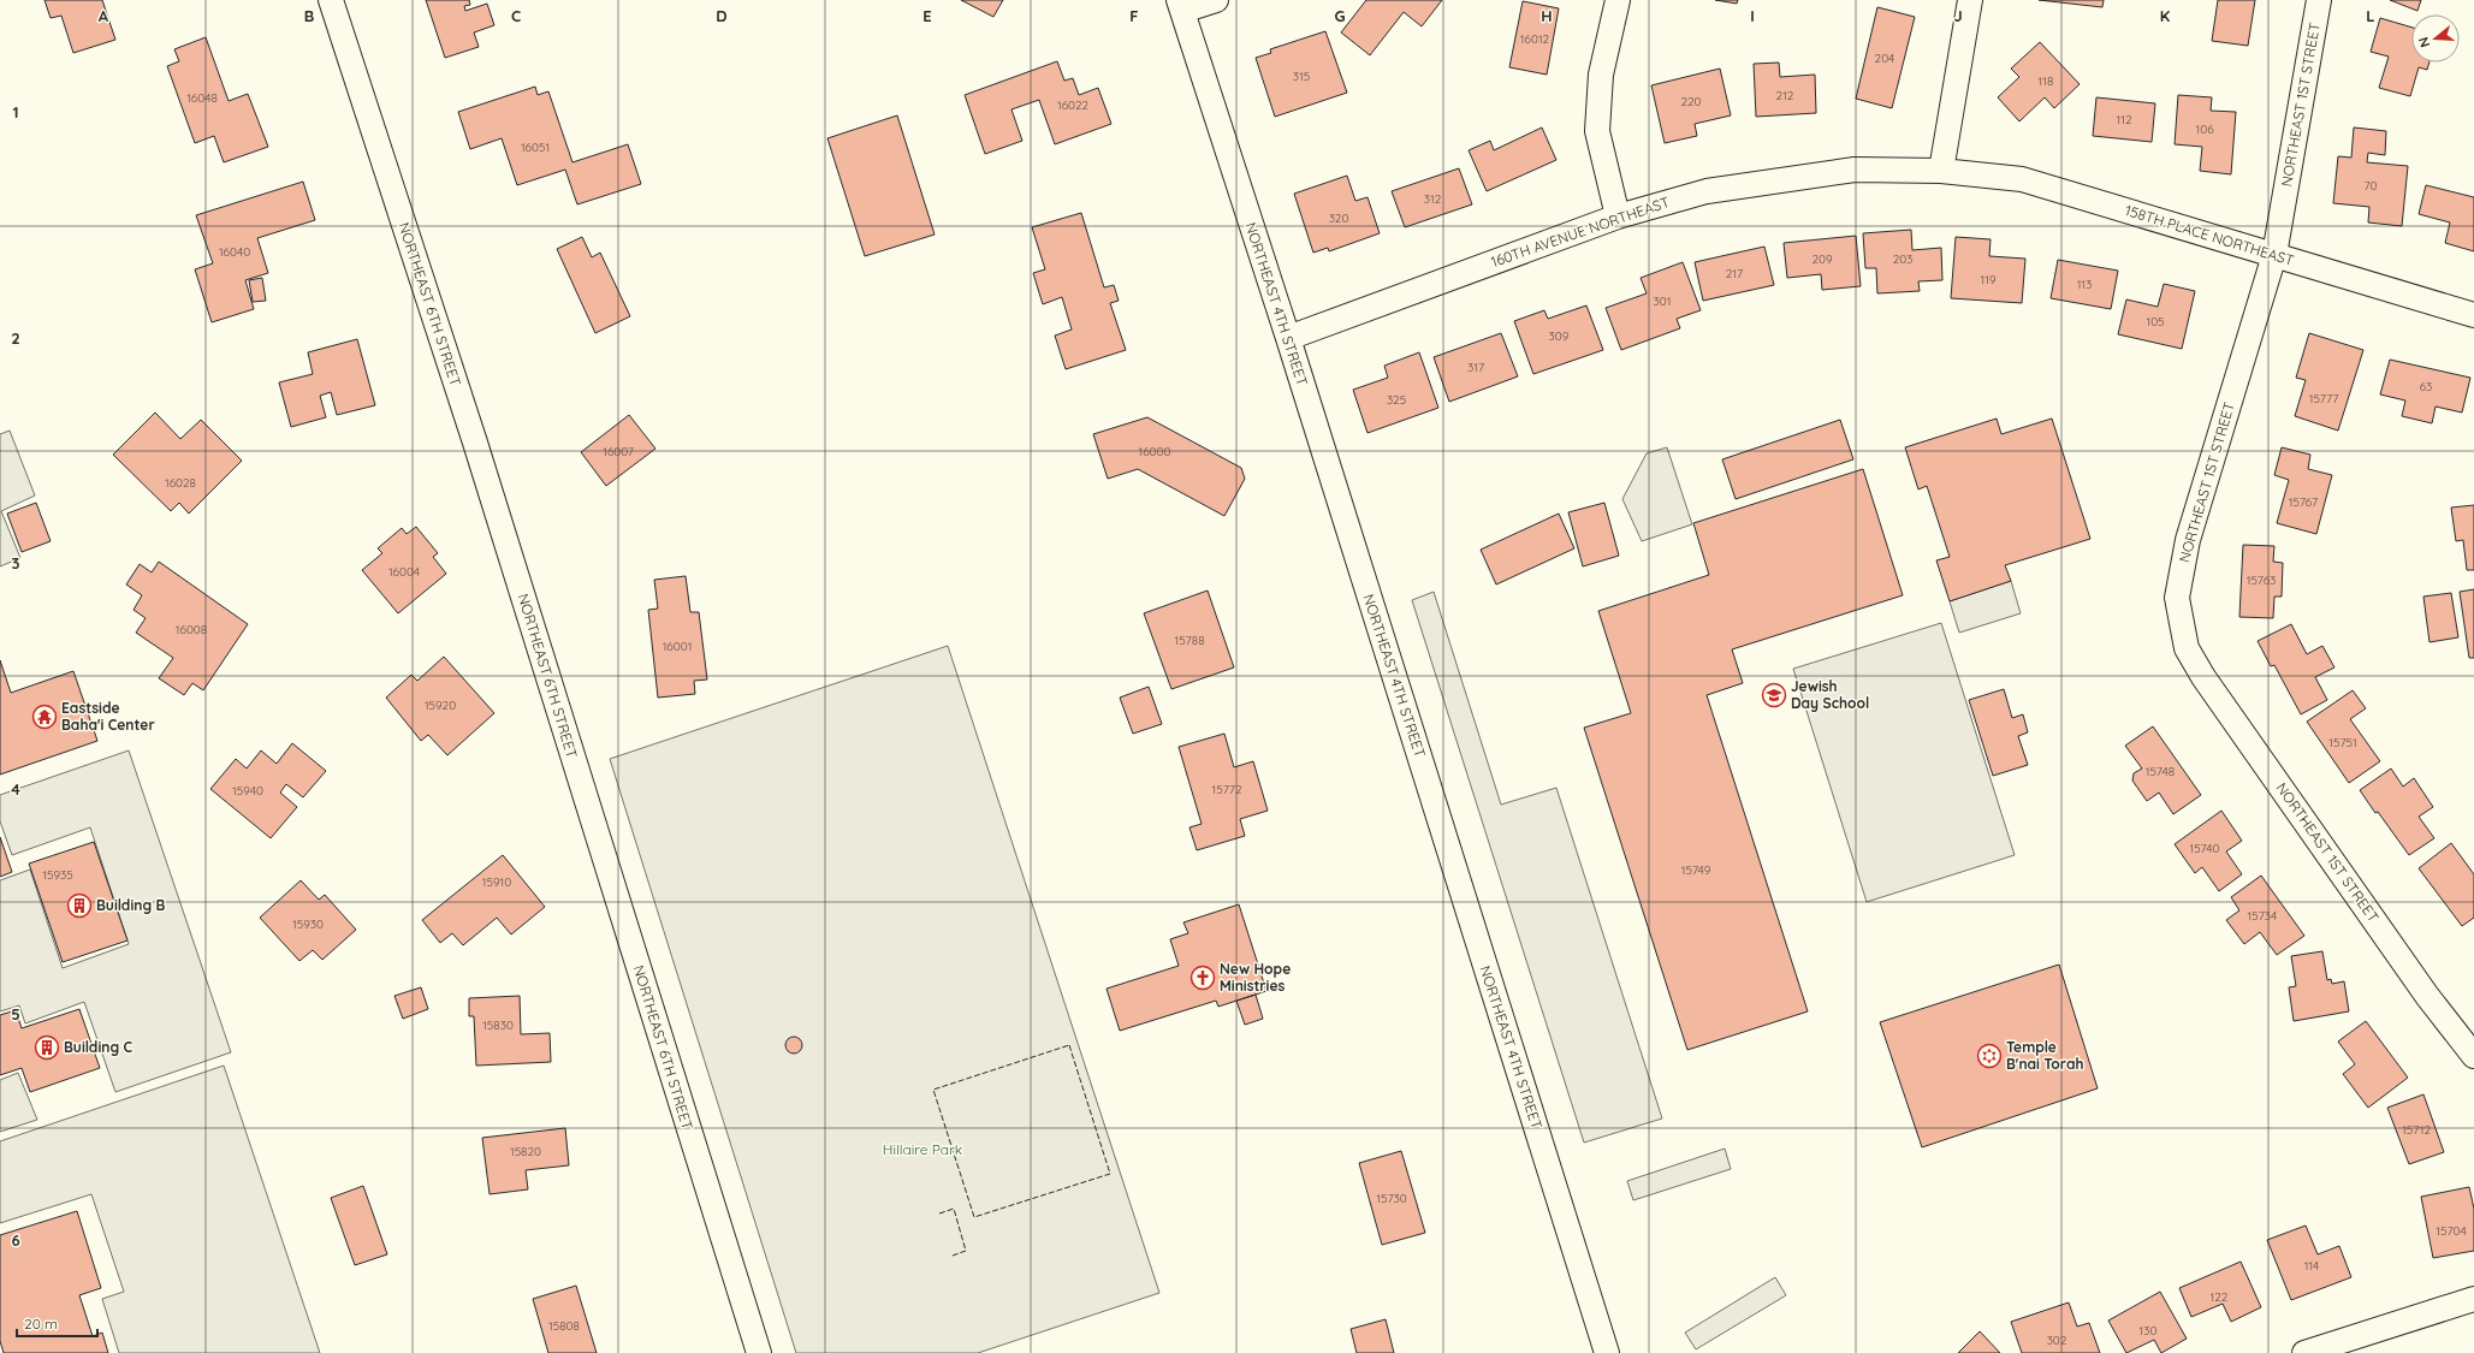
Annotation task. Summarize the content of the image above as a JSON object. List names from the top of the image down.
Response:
{
  "streets": {
    "street": [
      "NORTHEAST 1ST STREET",
      "160TH AVENUE NORTHEAST",
      "158TH PLACE NORTHEAST",
      "NORTHEAST 6TH STREET",
      "NORTHEAST 4TH STREET"
    ]
  },
  "crossings": [
    ["NORTHEAST 1ST STREET", "158TH PLACE NORTHEAST"],
    ["160TH AVENUE NORTHEAST", "158TH PLACE NORTHEAST"],
    ["160TH AVENUE NORTHEAST", "NORTHEAST 4TH STREET"]
  ],
  "parks": ["Hillaire Park"],
  "places": {
    "school or university": ["Jewish Day School"],
    "temple": ["Eastside Baha'i Center"],
    "building": ["Building B", "Building C"],
    "church": ["New Hope Ministries"],
    "synagogue": ["Temple B'nai Torah"]
  },
  "house_numbers": [
    "16012",
    "204",
    "315",
    "118",
    "212",
    "16048",
    "220",
    "16022",
    "112",
    "106",
    "16051",
    "70",
    "312",
    "320",
    "16040",
    "209",
    "203",
    "217",
    "119",
    "113",
    "301",
    "105",
    "309",
    "317",
    "63",
    "15777",
    "325",
    "16007",
    "16000",
    "16028",
    "15767",
    "16004",
    "15763",
    "16008",
    "15788",
    "16001",
    "15920",
    "15751",
    "15748",
    "15772",
    "15940",
    "15740",
    "15749",
    "15935",
    "15910",
    "15734",
    "15930",
    "15830",
    "15712",
    "15820",
    "15730",
    "15704",
    "114",
    "122",
    "15808",
    "130",
    "302"
  ],
  "scale_bar": "20 m",
  "north": "left",
  "grid": {
    "columns": [
      "A",
      "B",
      "C",
      "D",
      "E",
      "F",
      "G",
      "H",
      "I",
      "J",
      "K",
      "L"
    ],
    "rows": [
      "1",
      "2",
      "3",
      "4",
      "5",
      "6"
    ]
  }
}
